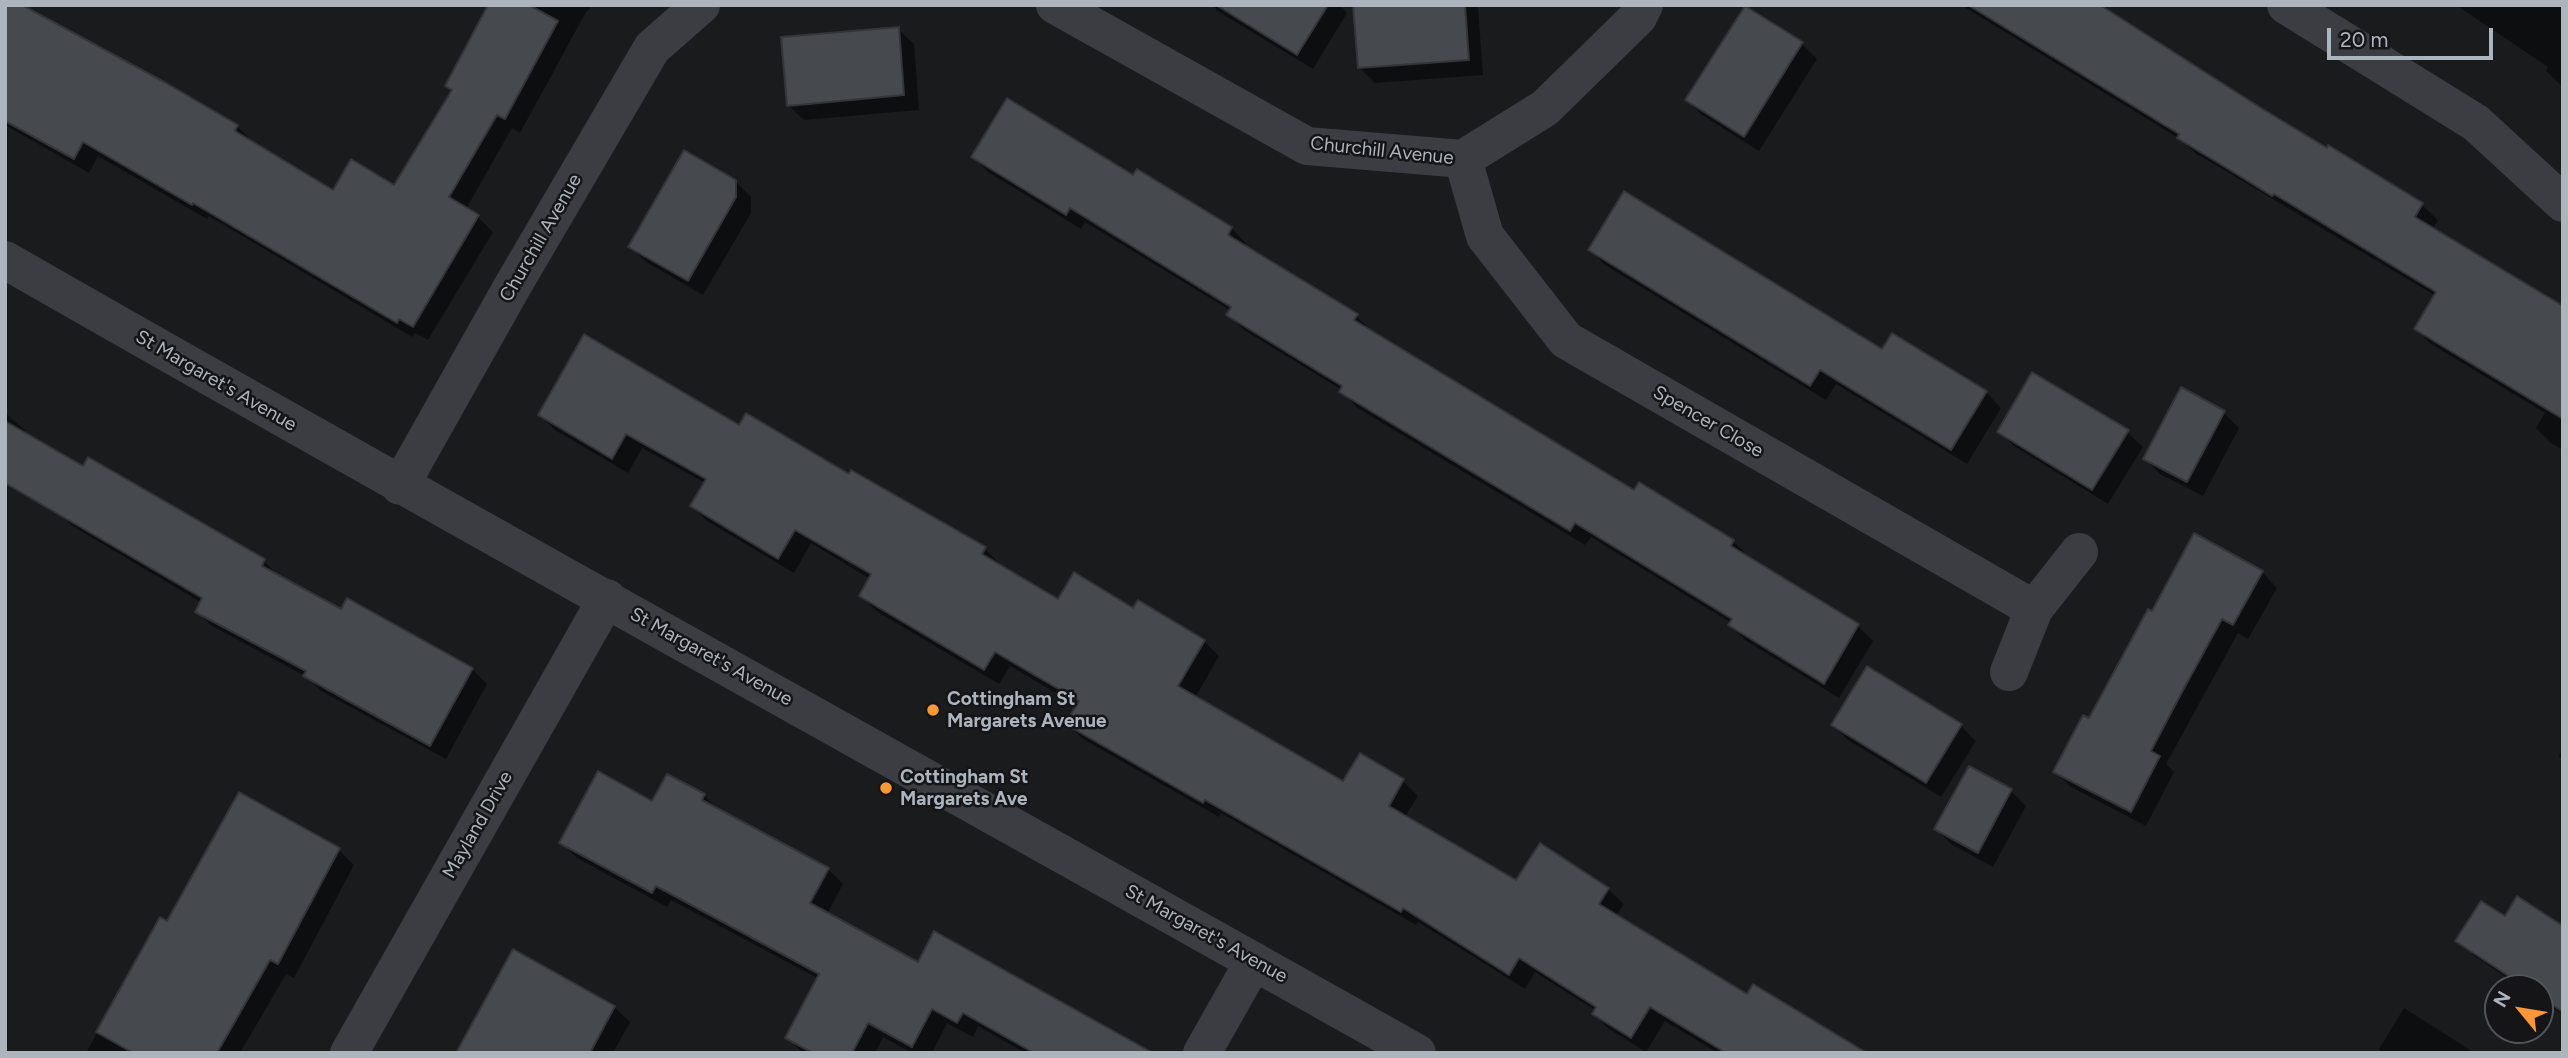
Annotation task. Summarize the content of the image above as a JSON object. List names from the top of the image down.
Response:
{
  "streets": {
    "street": [
      "Churchill Avenue",
      "St Margaret's Avenue",
      "Spencer Close",
      "Mayland Drive"
    ]
  },
  "crossings": [
    ["Churchill Avenue", "St Margaret's Avenue"],
    ["Churchill Avenue", "Spencer Close"],
    ["St Margaret's Avenue", "Mayland Drive"]
  ],
  "places": ["Cottingham St Margarets Avenue", "Cottingham St Margarets Ave"],
  "scale_bar": "20 m",
  "north": "top left"
}
